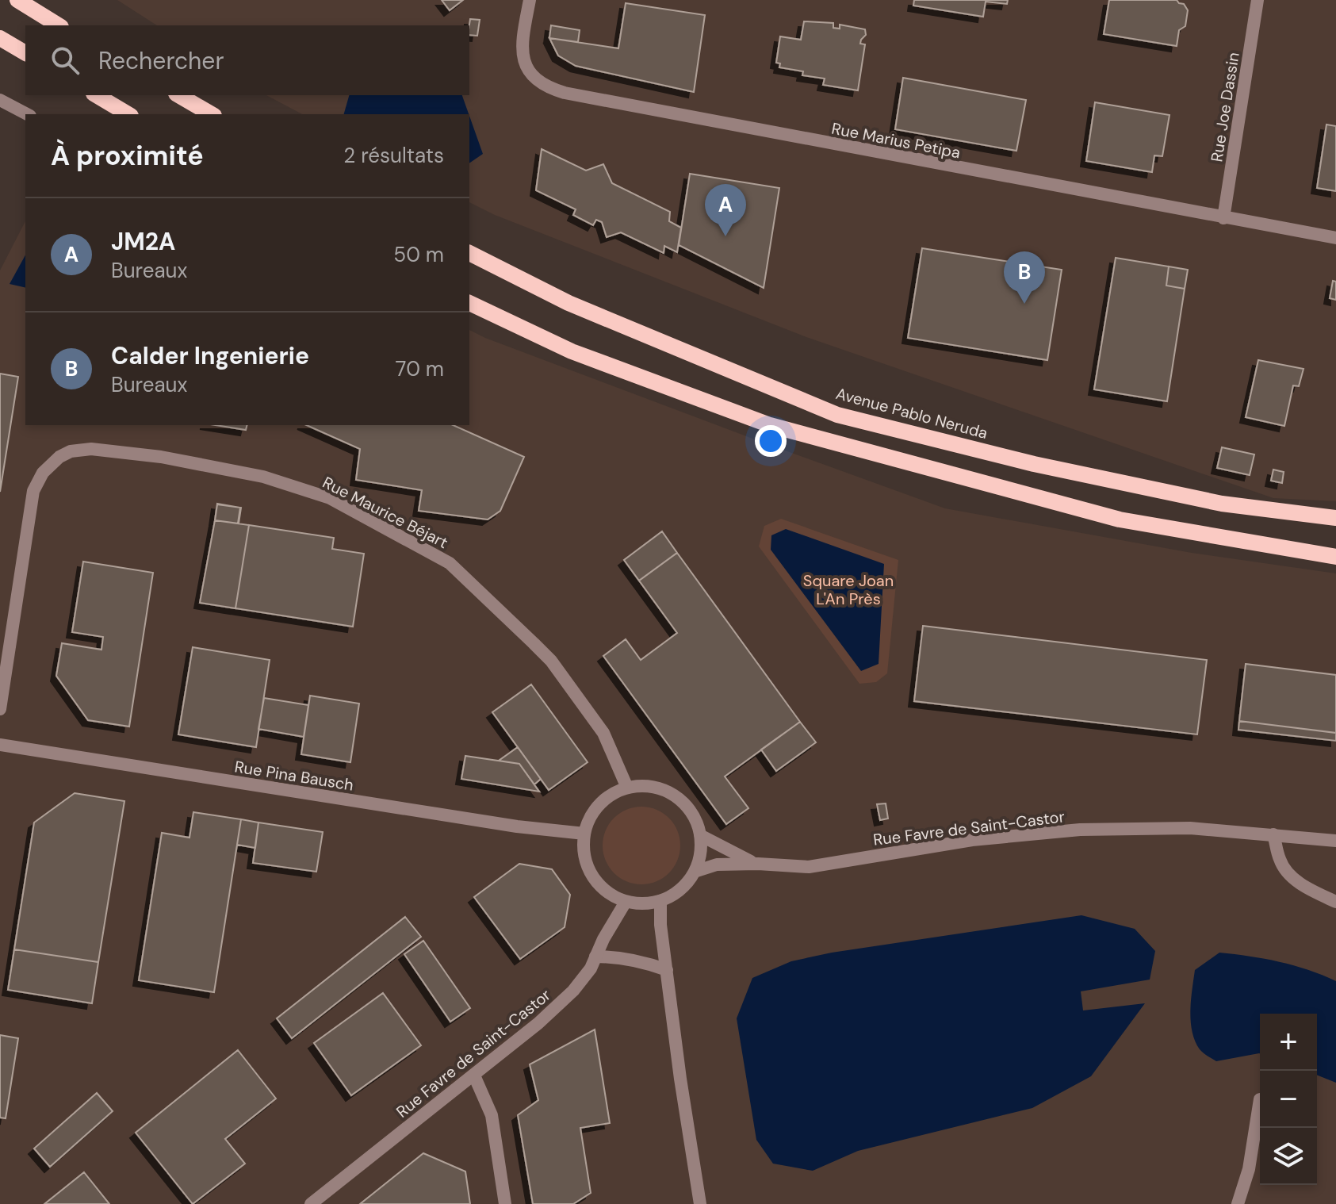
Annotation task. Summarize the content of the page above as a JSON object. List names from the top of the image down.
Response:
{
  "streets": {
    "main road": ["Avenue Pablo Neruda"],
    "street": [
      "Rue Joe Dassin",
      "Rue Marius Petipa",
      "Rue Maurice Béjart",
      "Rue Pina Bausch",
      "Rue Favre de Saint-Castor"
    ]
  },
  "crossings": [
    ["Rue Joe Dassin", "Rue Marius Petipa"],
    ["Rue Maurice Béjart", "Rue Pina Bausch"],
    ["Rue Maurice Béjart", "Rue Favre de Saint-Castor"],
    ["Rue Pina Bausch", "Rue Favre de Saint-Castor"]
  ],
  "parks": ["Square Joan L'An Près"],
  "page": {
    "search": "Rechercher",
    "heading": ["À proximité", "2 résultats"],
    "pins": ["A", "B"],
    "list": [
      {
        "mark": "A",
        "name": "JM2A",
        "note": "Bureaux",
        "value": "50 m"
      },
      {
        "mark": "B",
        "name": "Calder Ingenierie",
        "note": "Bureaux",
        "value": "70 m"
      }
    ],
    "map_buttons": ["+", "−"]
  }
}
